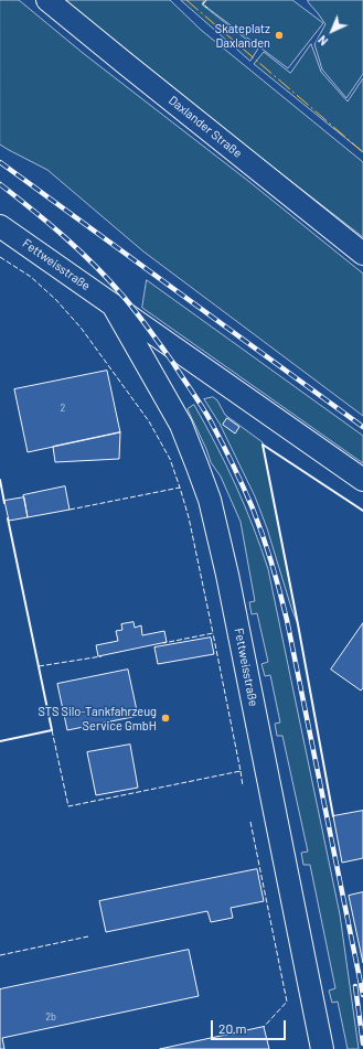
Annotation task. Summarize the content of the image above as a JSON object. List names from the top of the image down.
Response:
{
  "streets": {
    "street": ["Daxlander Straße", "Fettweisstraße"]
  },
  "places": ["Skateplatz Daxlanden", "STS Silo-Tankfahrzeug Service GmbH"],
  "house_numbers": ["2", "2b"],
  "scale_bar": "20 m",
  "north": "bottom left"
}
